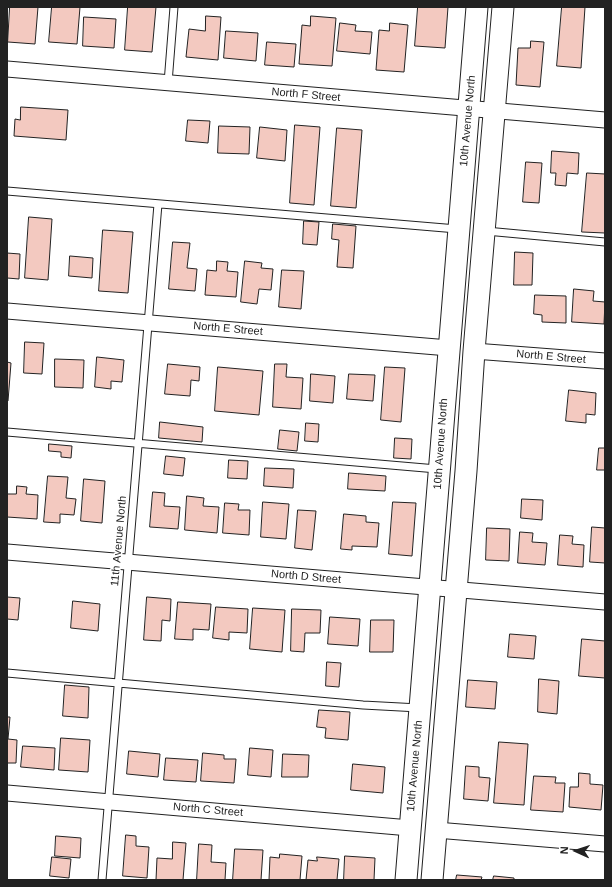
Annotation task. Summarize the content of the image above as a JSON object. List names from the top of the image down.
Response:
{
  "streets": {
    "main road": ["10th Avenue North"],
    "street": [
      "North F Street",
      "North E Street",
      "North D Street",
      "North C Street"
    ],
    "lane": ["11th Avenue North"]
  },
  "crossings": [
    ["North F Street", "10th Avenue North"],
    ["10th Avenue North", "North E Street"],
    ["10th Avenue North", "North D Street"],
    ["10th Avenue North", "North C Street"],
    ["North E Street", "11th Avenue North"],
    ["11th Avenue North", "North D Street"],
    ["11th Avenue North", "North C Street"]
  ],
  "north": "left"
}
